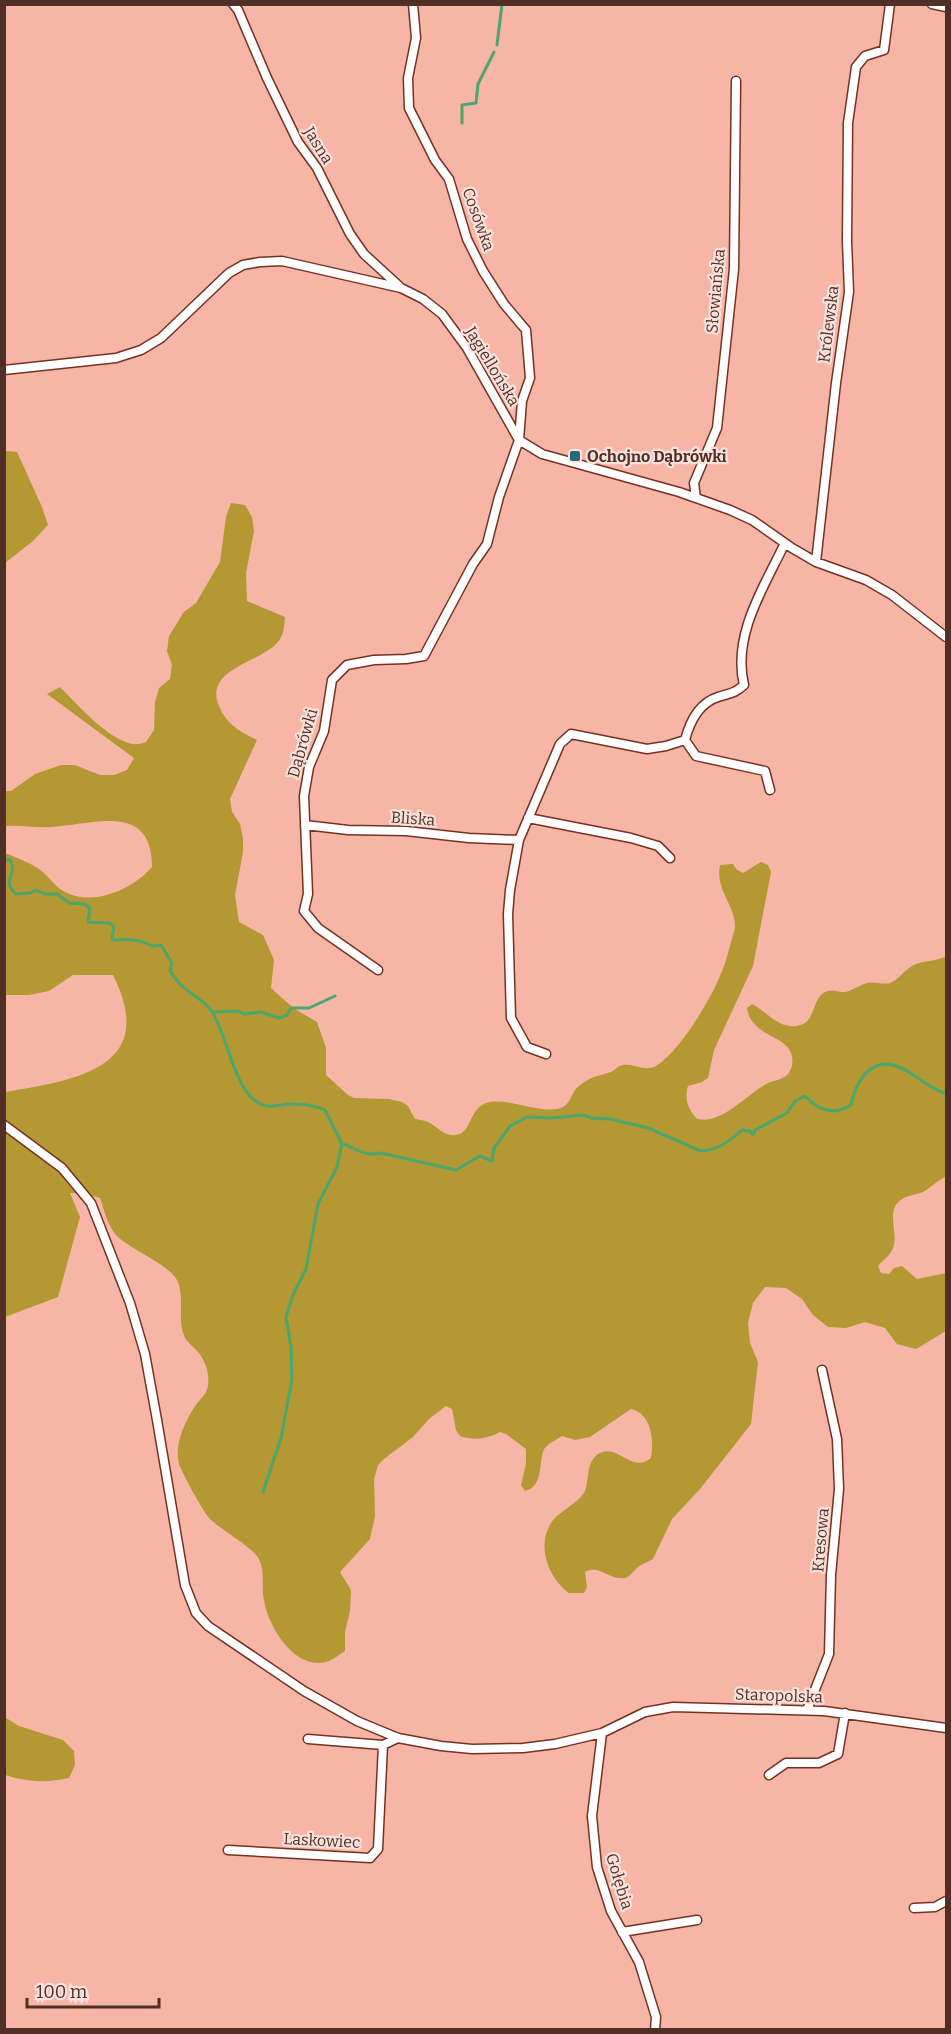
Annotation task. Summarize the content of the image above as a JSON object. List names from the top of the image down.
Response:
{
  "streets": {
    "street": [
      "Jasna",
      "Cosówka",
      "Słowiańska",
      "Królewska",
      "Jagiellońska",
      "Dąbrówki",
      "Bliska",
      "Kresowa",
      "Staropolska",
      "Laskowiec",
      "Gołębia"
    ]
  },
  "crossings": [
    ["Jasna", "Jagiellońska"],
    ["Cosówka", "Jagiellońska"],
    ["Cosówka", "Dąbrówki"],
    ["Jagiellońska", "Dąbrówki"],
    ["Dąbrówki", "Bliska"],
    ["Kresowa", "Staropolska"],
    ["Staropolska", "Gołębia"]
  ],
  "places": {
    "transit": ["Ochojno Dąbrówki"]
  },
  "scale_bar": "100 m"
}
